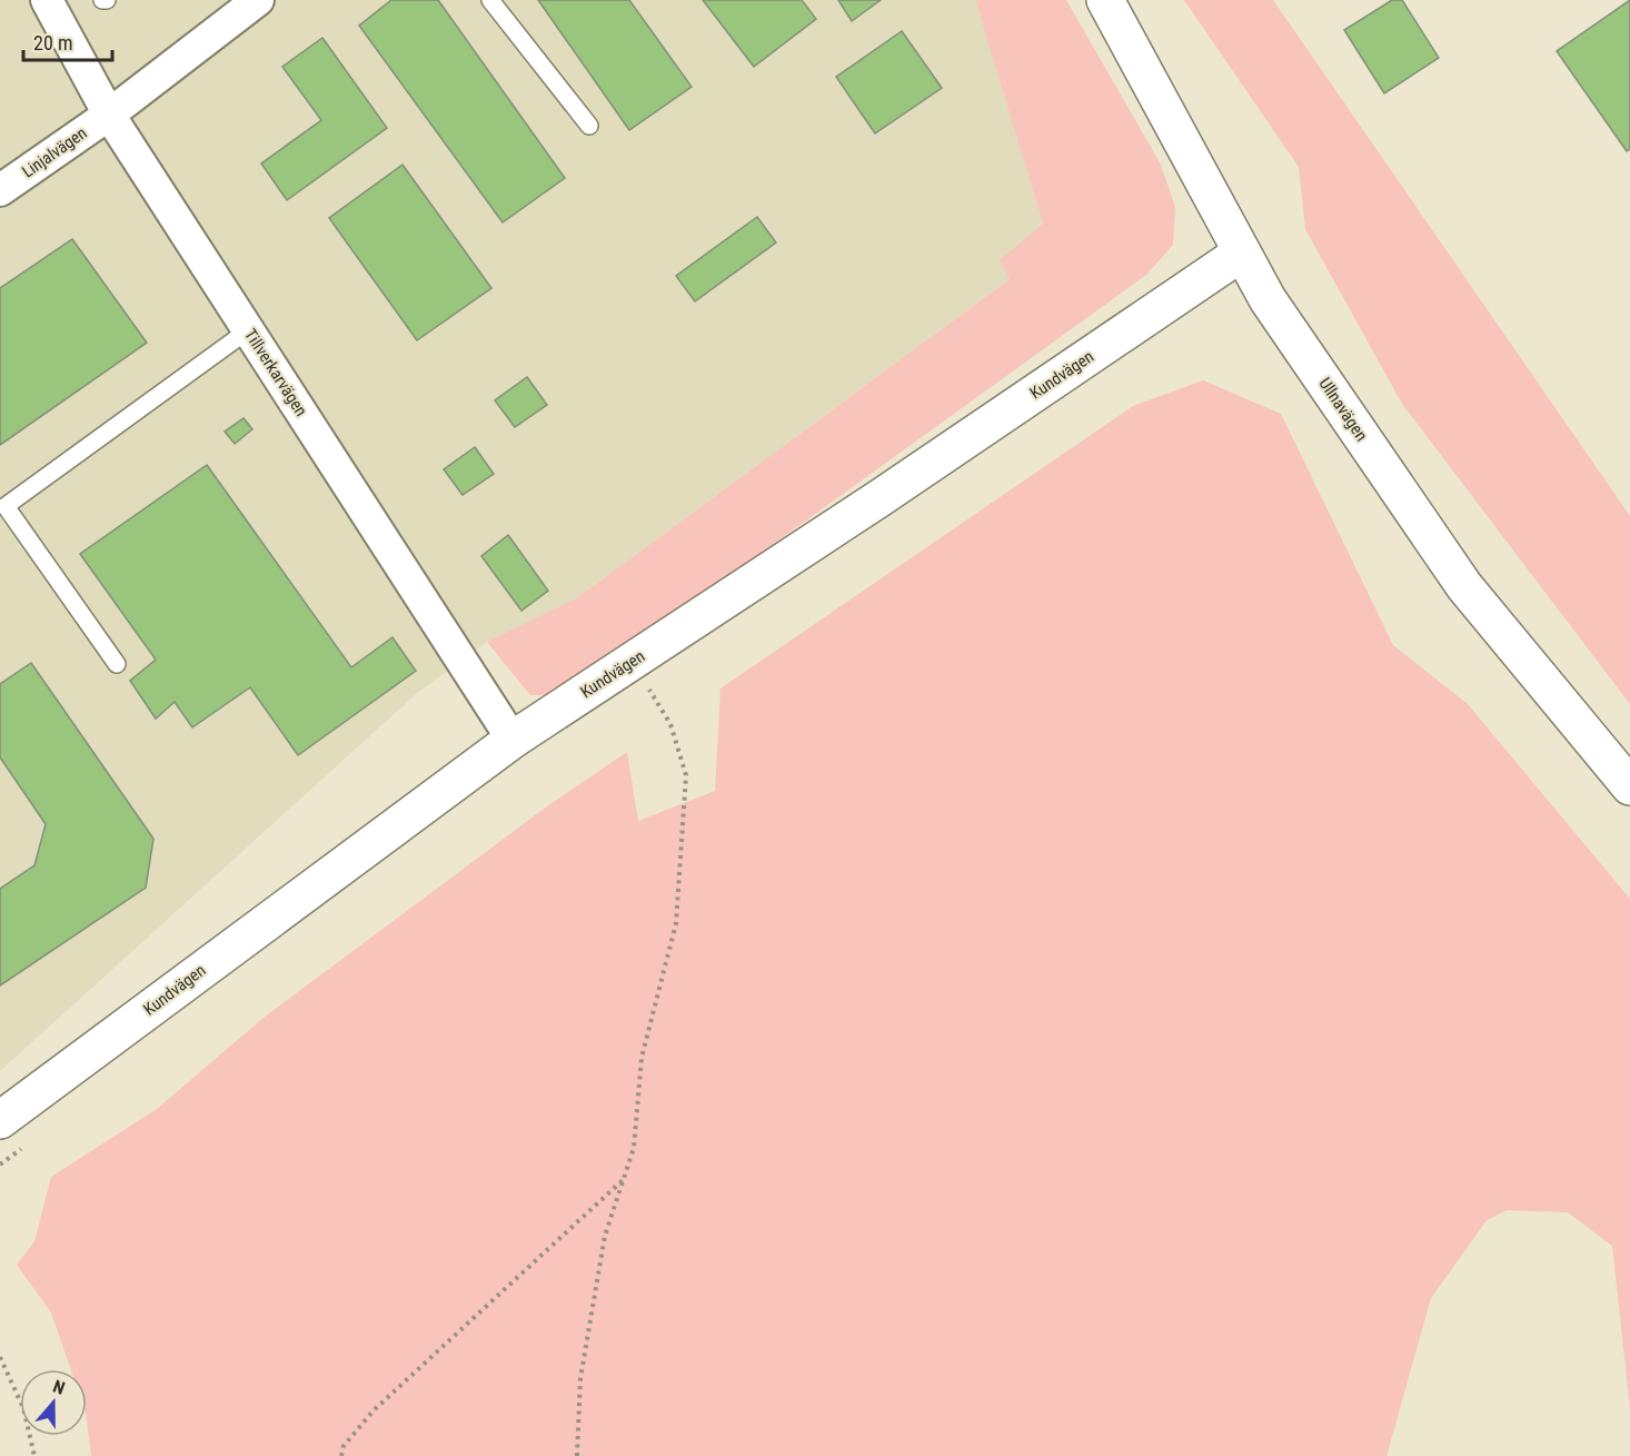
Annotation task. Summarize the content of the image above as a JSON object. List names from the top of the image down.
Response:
{
  "streets": {
    "street": [
      "Linjalvägen",
      "Tillverkarvägen",
      "Kundvägen",
      "Ullnavägen"
    ]
  },
  "crossings": [
    ["Linjalvägen", "Tillverkarvägen"],
    ["Tillverkarvägen", "Kundvägen"],
    ["Kundvägen", "Ullnavägen"]
  ],
  "scale_bar": "20 m",
  "north": "top"
}
